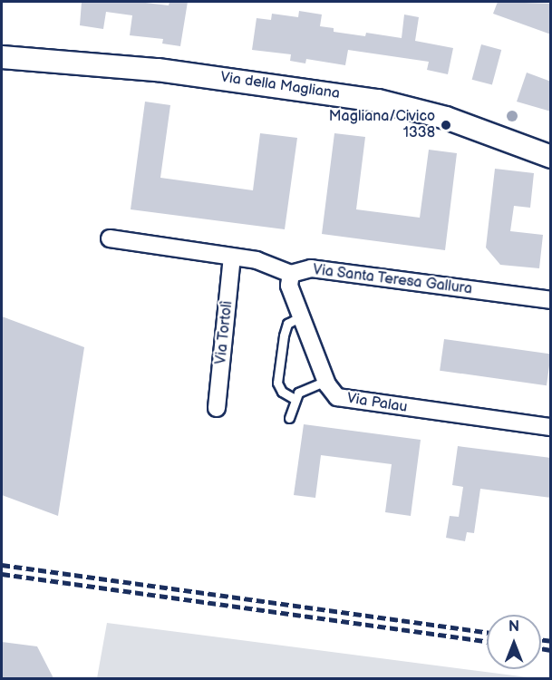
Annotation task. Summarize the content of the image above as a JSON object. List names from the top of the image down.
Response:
{
  "streets": {
    "main road": ["Via della Magliana"],
    "street": ["Via Santa Teresa Gallura", "Via Tortolì", "Via Palau"]
  },
  "crossings": [
    ["Via Santa Teresa Gallura", "Via Tortolì"],
    ["Via Santa Teresa Gallura", "Via Palau"]
  ],
  "places": ["Magliana/Civico 1338"],
  "north": "top"
}
